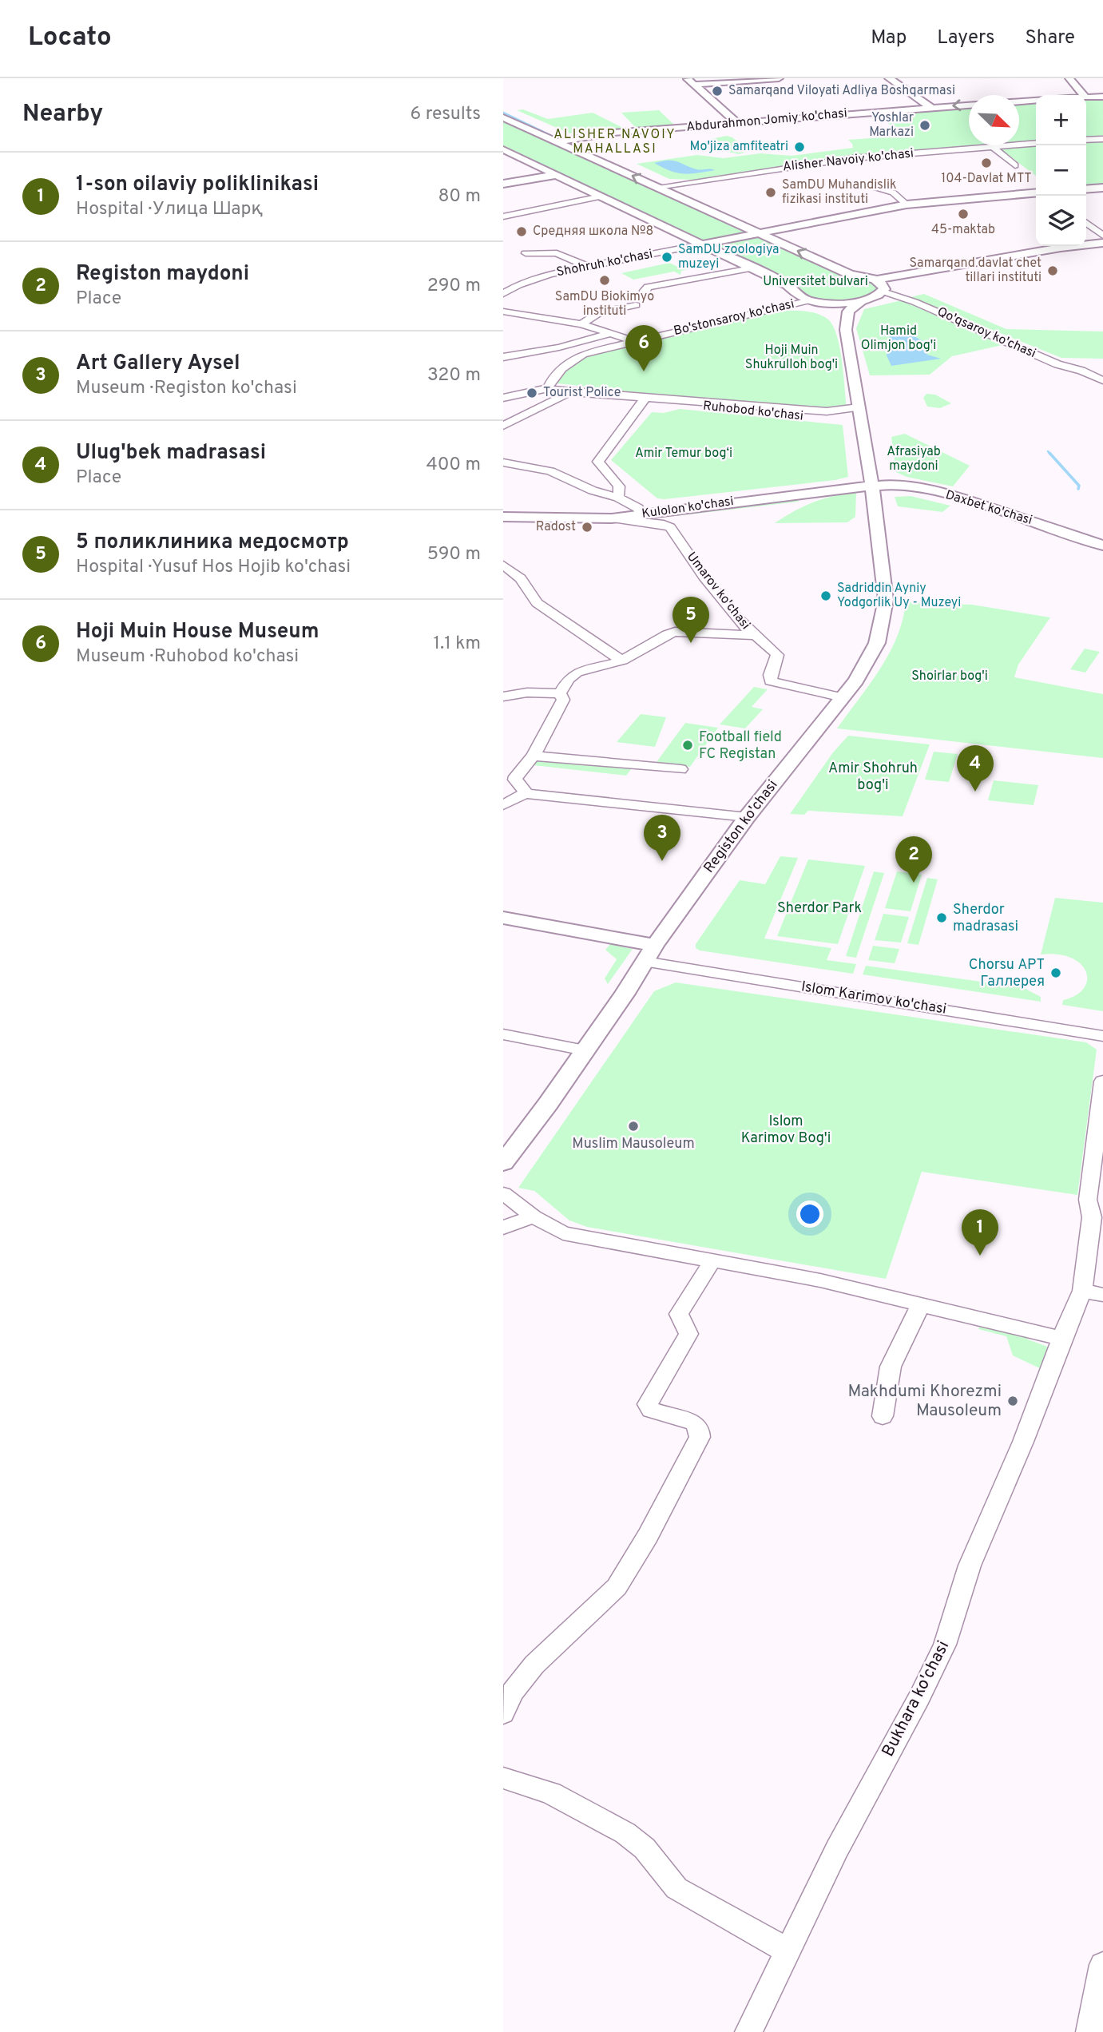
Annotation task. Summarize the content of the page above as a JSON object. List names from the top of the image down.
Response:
{
  "streets": {
    "main road": [
      "Abdurahmon Jomiy ko'chasi",
      "Shohruh ko'chasi",
      "Kulolon ko'chasi",
      "Daxbet ko'chasi",
      "Registon ko'chasi"
    ],
    "street": [
      "Alisher Navoiy ko'chasi",
      "Bo'stonsaroy ko'chasi",
      "Qo'qsaroy ko'chasi",
      "Ruhobod ko'chasi",
      "Umarov ko'chasi",
      "Islom Karimov ko'chasi",
      "Bukhara ko'chasi"
    ]
  },
  "crossings": [
    ["Bo'stonsaroy ko'chasi", "Ruhobod ko'chasi"],
    ["Ruhobod ko'chasi", "Registon ko'chasi"],
    ["Kulolon ko'chasi", "Daxbet ko'chasi"],
    ["Kulolon ko'chasi", "Umarov ko'chasi"],
    ["Kulolon ko'chasi", "Registon ko'chasi"],
    ["Umarov ko'chasi", "Registon ko'chasi"],
    ["Registon ko'chasi", "Islom Karimov ko'chasi"]
  ],
  "districts": ["ALISHER NAVOIY MAHALLASI"],
  "parks": [
    "Universitet bulvari",
    "Hamid Olimjon bog'i",
    "Hoji Muin Shukrulloh bog'i",
    "Afrasiyab maydoni",
    "Amir Temur bog‘i",
    "Shoirlar bog'i",
    "Amir Shohruh bog'i",
    "Sherdor Park",
    "Islom Karimov Bog'i"
  ],
  "places": [
    "Samarqand Viloyati Adliya Boshqarmasi",
    "Yoshlar Markazi",
    "Mo'jiza amfiteatri",
    "104-Davlat MTT",
    "SamDU Muhandislik fizikasi instituti",
    "45-maktab",
    "Средняя школа №8",
    "SamDU zoologiya muzeyi",
    "Samarqand davlat chet tillari instituti",
    "SamDU Biokimyo instituti",
    "Tourist Police",
    "Radost",
    "Sadriddin Ayniy Yodgorlik Uy - Muzeyi",
    "Football field FC Registan",
    "Sherdor madrasasi",
    "Chorsu АРТ Галлерея",
    "Muslim Mausoleum",
    "Makhdumi Khorezmi Mausoleum"
  ],
  "north": "bottom right",
  "page": {
    "header": "Locato",
    "nav": ["Map", "Layers", "Share"],
    "heading": ["Nearby", "6 results"],
    "map_buttons": ["+", "−"],
    "list": [
      {
        "mark": "1",
        "name": "1-son oilaviy poliklinikasi",
        "note": "Hospital · Улица Шарқ",
        "value": "80 m"
      },
      {
        "mark": "2",
        "name": "Registon maydoni",
        "note": "Place",
        "value": "290 m"
      },
      {
        "mark": "3",
        "name": "Art Gallery Aysel",
        "note": "Museum · Registon ko'chasi",
        "value": "320 m"
      },
      {
        "mark": "4",
        "name": "Ulug'bek mаdrаsasi",
        "note": "Place",
        "value": "400 m"
      },
      {
        "mark": "5",
        "name": "5 поликлиника медосмотр",
        "note": "Hospital · Yusuf Hos Hojib ko'chasi",
        "value": "590 m"
      },
      {
        "mark": "6",
        "name": "Hoji Muin House Museum",
        "note": "Museum · Ruhobod ko'chasi",
        "value": "1.1 km"
      }
    ],
    "pins": [
      "6",
      "5",
      "4",
      "3",
      "2",
      "1"
    ]
  }
}
